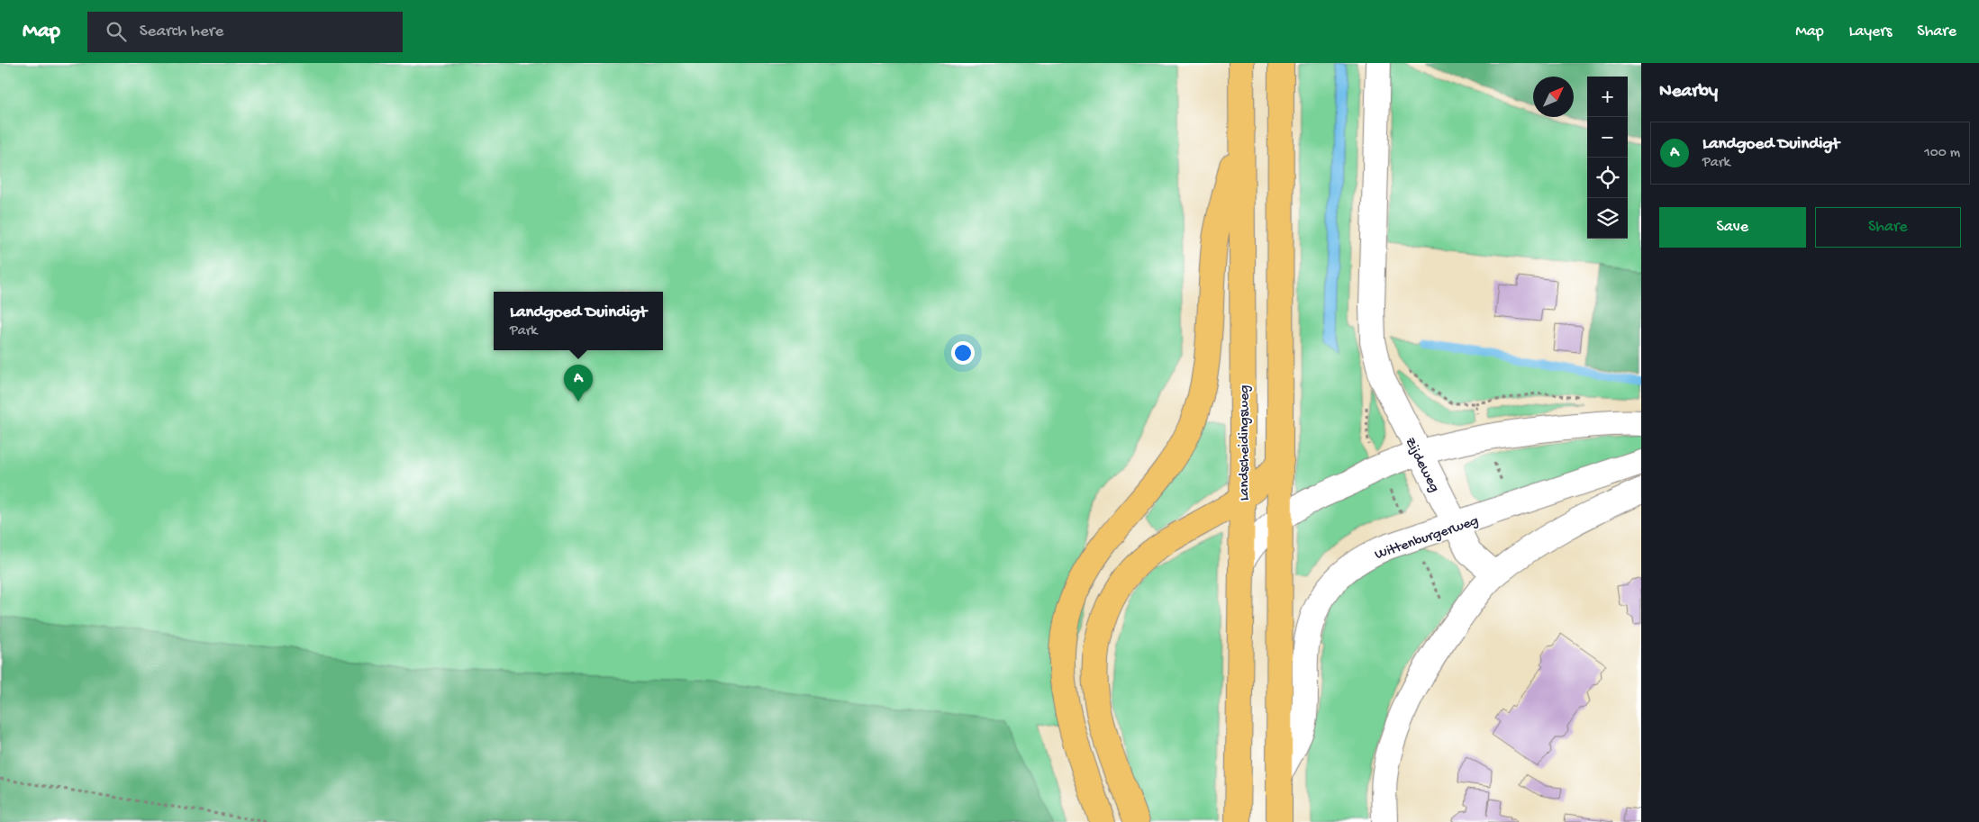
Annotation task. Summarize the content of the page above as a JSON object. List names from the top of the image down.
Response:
{
  "streets": {
    "main road": ["Landscheidingsweg"],
    "street": ["Zijdeweg", "Wittenburgerweg"]
  },
  "crossings": [
    ["Zijdeweg", "Wittenburgerweg"]
  ],
  "north": "top right",
  "page": {
    "header": "Map",
    "search": "Search here",
    "nav": ["Map", "Layers", "Share"],
    "heading": "Nearby",
    "map_buttons": ["+", "−"],
    "list": [
      {
        "mark": "A",
        "name": "Landgoed Duindigt",
        "note": "Park",
        "value": "100 m"
      }
    ],
    "buttons": ["Save", "Share"],
    "popup": ["Landgoed Duindigt", "Park"],
    "pins": "A"
  }
}
